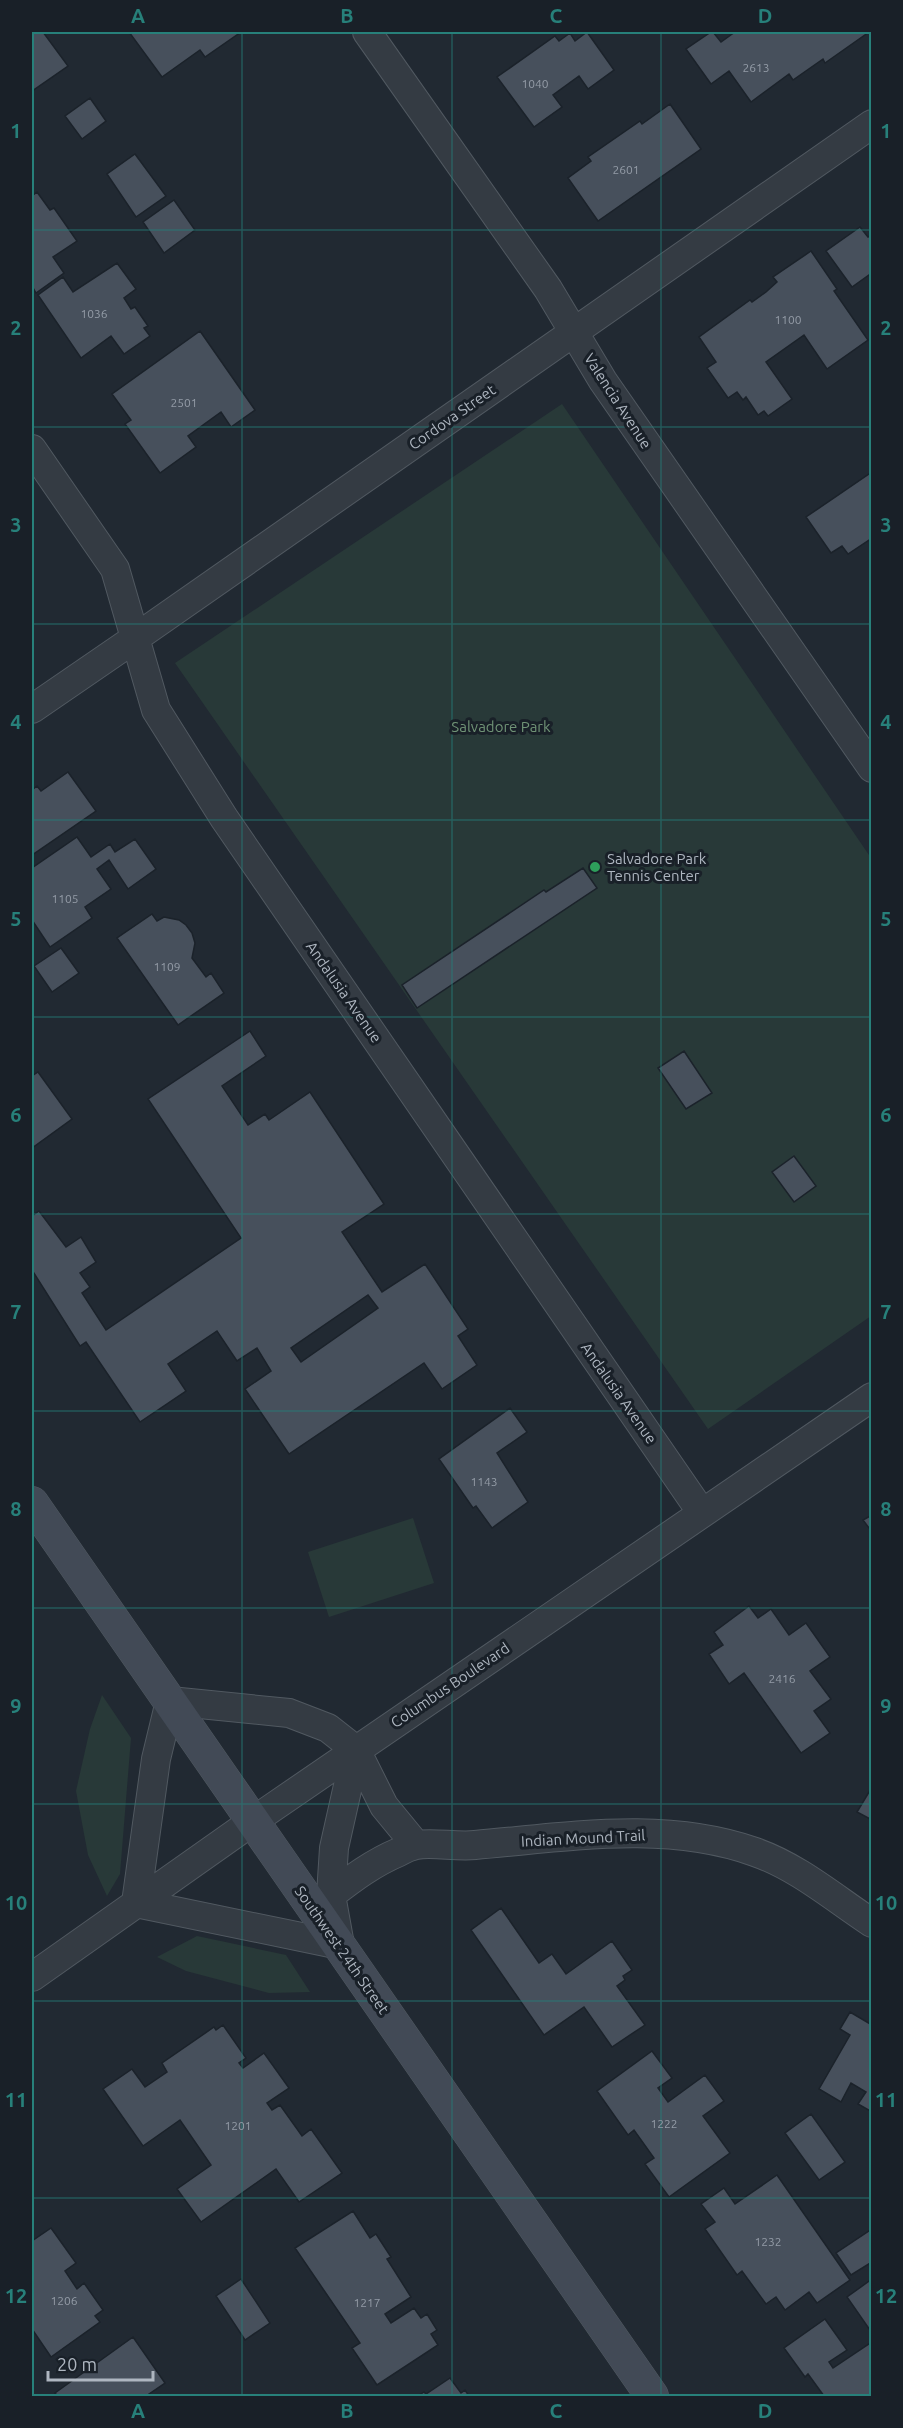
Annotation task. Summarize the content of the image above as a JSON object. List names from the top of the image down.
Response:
{
  "streets": {
    "street": [
      "Valencia Avenue",
      "Cordova Street",
      "Andalusia Avenue",
      "Columbus Boulevard",
      "Indian Mound Trail",
      "Southwest 24th Street"
    ]
  },
  "crossings": [
    ["Valencia Avenue", "Cordova Street"],
    ["Cordova Street", "Andalusia Avenue"],
    ["Andalusia Avenue", "Columbus Boulevard"],
    ["Columbus Boulevard", "Southwest 24th Street"]
  ],
  "parks": ["Salvadore Park"],
  "places": ["Salvadore Park Tennis Center"],
  "house_numbers": [
    "2613",
    "1040",
    "2601",
    "1036",
    "1100",
    "2501",
    "1105",
    "1109",
    "1143",
    "2416",
    "1222",
    "1201",
    "1232",
    "1206",
    "1217"
  ],
  "scale_bar": "20 m",
  "grid": {
    "columns": [
      "A",
      "B",
      "C",
      "D"
    ],
    "rows": [
      "1",
      "2",
      "3",
      "4",
      "5",
      "6",
      "7",
      "8",
      "9",
      "10",
      "11",
      "12"
    ]
  }
}
